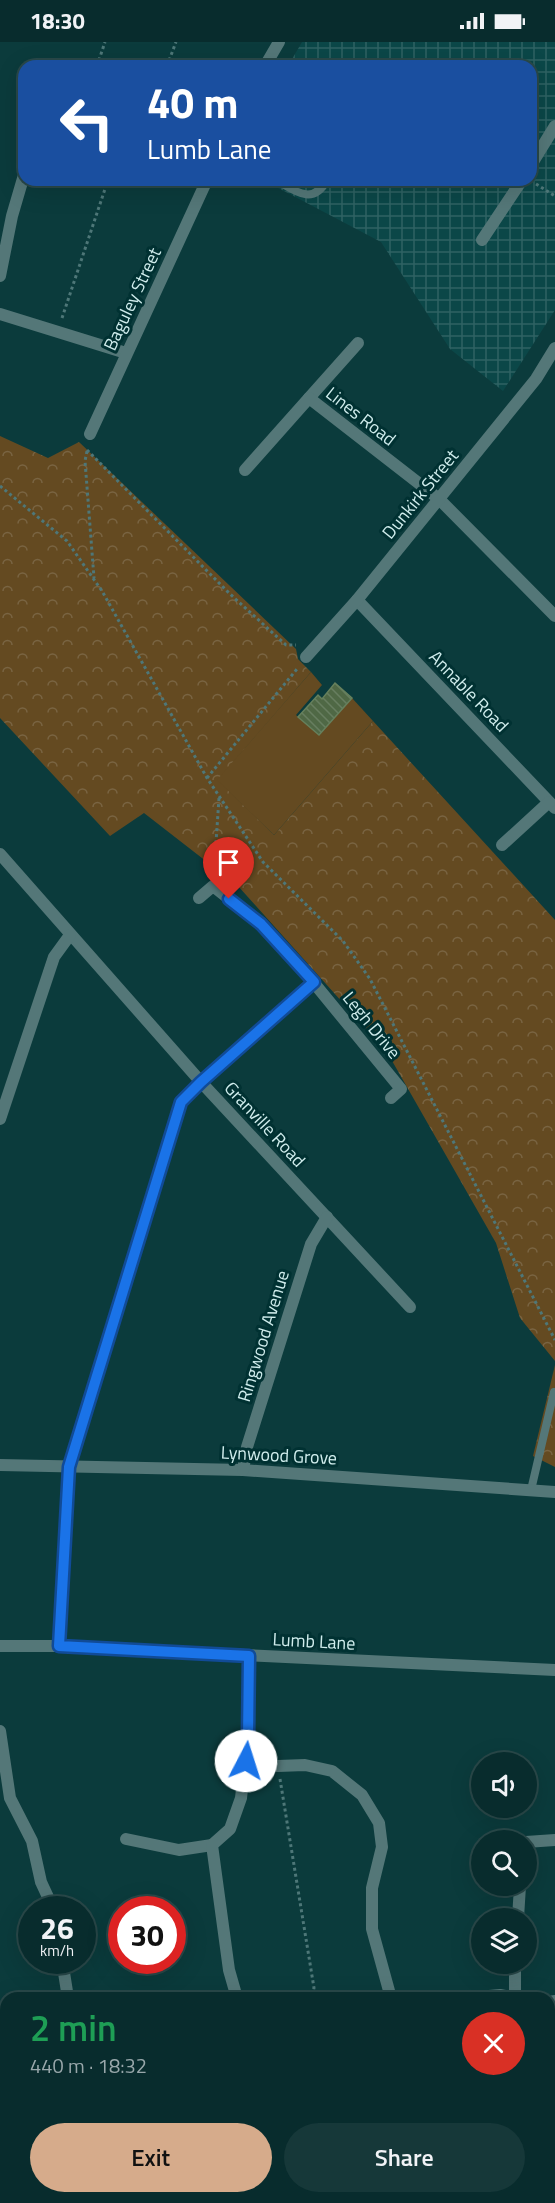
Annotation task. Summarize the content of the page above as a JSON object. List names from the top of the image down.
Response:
{
  "streets": {
    "street": [
      "Baguley Street",
      "Lines Road",
      "Dunkirk Street",
      "Annable Road",
      "Legh Drive",
      "Granville Road",
      "Ringwood Avenue",
      "Lynwood Grove",
      "Lumb Lane"
    ]
  },
  "crossings": [
    ["Lines Road", "Dunkirk Street"],
    ["Dunkirk Street", "Annable Road"],
    ["Granville Road", "Ringwood Avenue"],
    ["Ringwood Avenue", "Lynwood Grove"]
  ],
  "page": {
    "status": "18:30",
    "turn": ["40 m", "Lumb Lane"],
    "speed": "26 km/h",
    "limit": "30",
    "heading": ["2 min", "440 m · 18:32"],
    "buttons": ["Exit", "Share"]
  }
}
